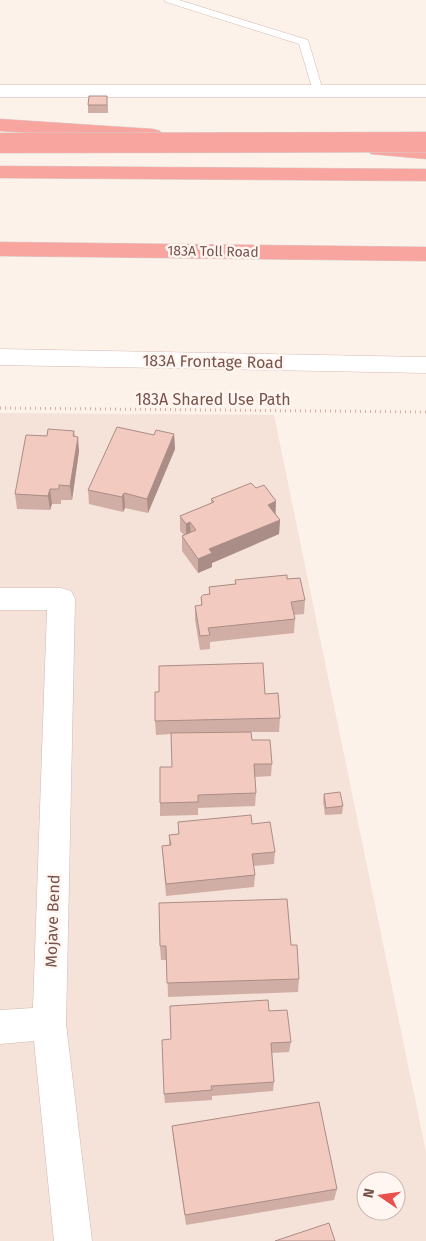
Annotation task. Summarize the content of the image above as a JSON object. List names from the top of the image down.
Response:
{
  "streets": {
    "highway": ["183A Toll Road"],
    "main road": ["183A Frontage Road", "Mojave Bend"],
    "path": ["183A Shared Use Path"]
  },
  "north": "left"
}
